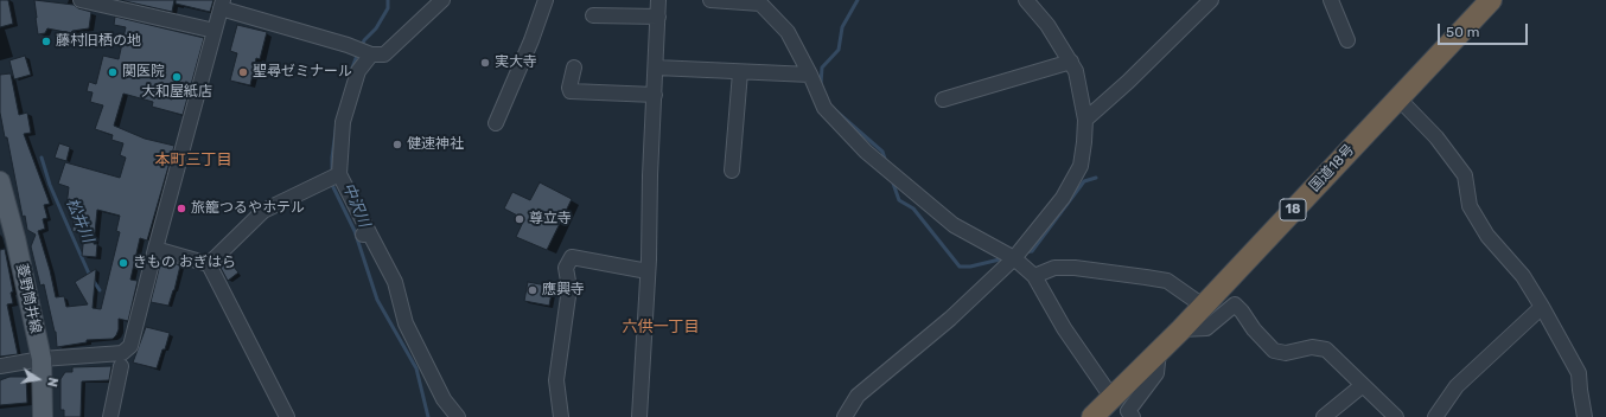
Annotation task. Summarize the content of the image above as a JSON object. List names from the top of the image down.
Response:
{
  "streets": {
    "highway": ["国道18号", "18"],
    "main road": ["菱野筒井線"]
  },
  "districts": ["本町三丁目", "六供一丁目"],
  "water": ["中沢川", "松井川"],
  "places": [
    "藤村旧栖の地",
    "実大寺",
    "関医院",
    "聖尋ゼミナール",
    "大和屋紙店",
    "健速神社",
    "旅籠つるやホテル",
    "尊立寺",
    "きもの おぎはら",
    "應興寺"
  ],
  "scale_bar": "50 m",
  "north": "right"
}
